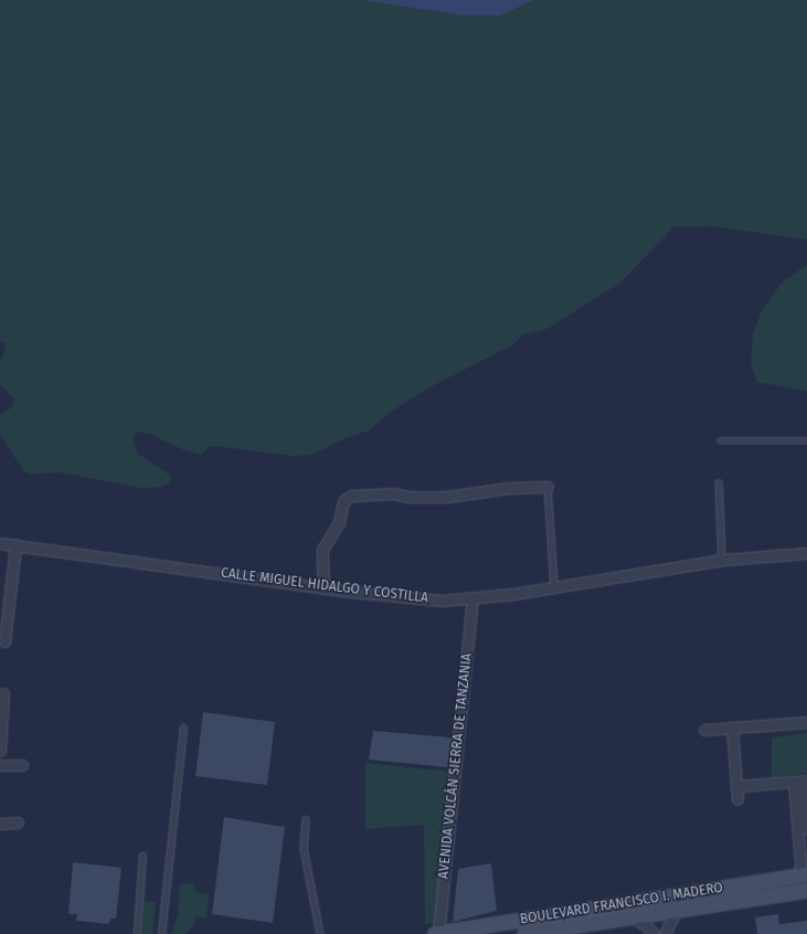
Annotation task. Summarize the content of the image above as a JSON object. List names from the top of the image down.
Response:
{
  "streets": {
    "main road": ["BOULEVARD FRANCISCO I. MADERO"],
    "street": ["CALLE MIGUEL HIDALGO Y COSTILLA", "AVENIDA VOLCÁN SIERRA DE TANZANIA"]
  },
  "crossings": [
    ["CALLE MIGUEL HIDALGO Y COSTILLA", "AVENIDA VOLCÁN SIERRA DE TANZANIA"],
    ["AVENIDA VOLCÁN SIERRA DE TANZANIA", "BOULEVARD FRANCISCO I. MADERO"]
  ]
}
